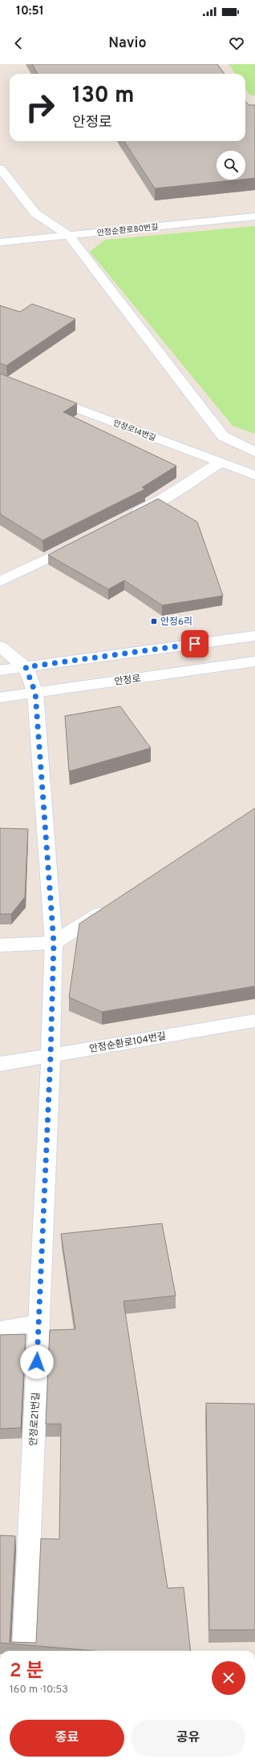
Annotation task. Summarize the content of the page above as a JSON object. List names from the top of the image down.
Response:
{
  "streets": {
    "street": [
      "안정순환로80번길",
      "안정로14번길",
      "안정로",
      "안정순환로104번길",
      "안정로21번길"
    ]
  },
  "crossings": [
    ["안정로", "안정로21번길"],
    ["안정순환로104번길", "안정로21번길"]
  ],
  "places": {
    "transit": ["안정6리"]
  },
  "page": {
    "status": "10:51",
    "header": "Navio",
    "turn": ["130 m", "안정로"],
    "heading": ["2 분", "160 m · 10:53"],
    "buttons": ["종료", "공유"]
  }
}
